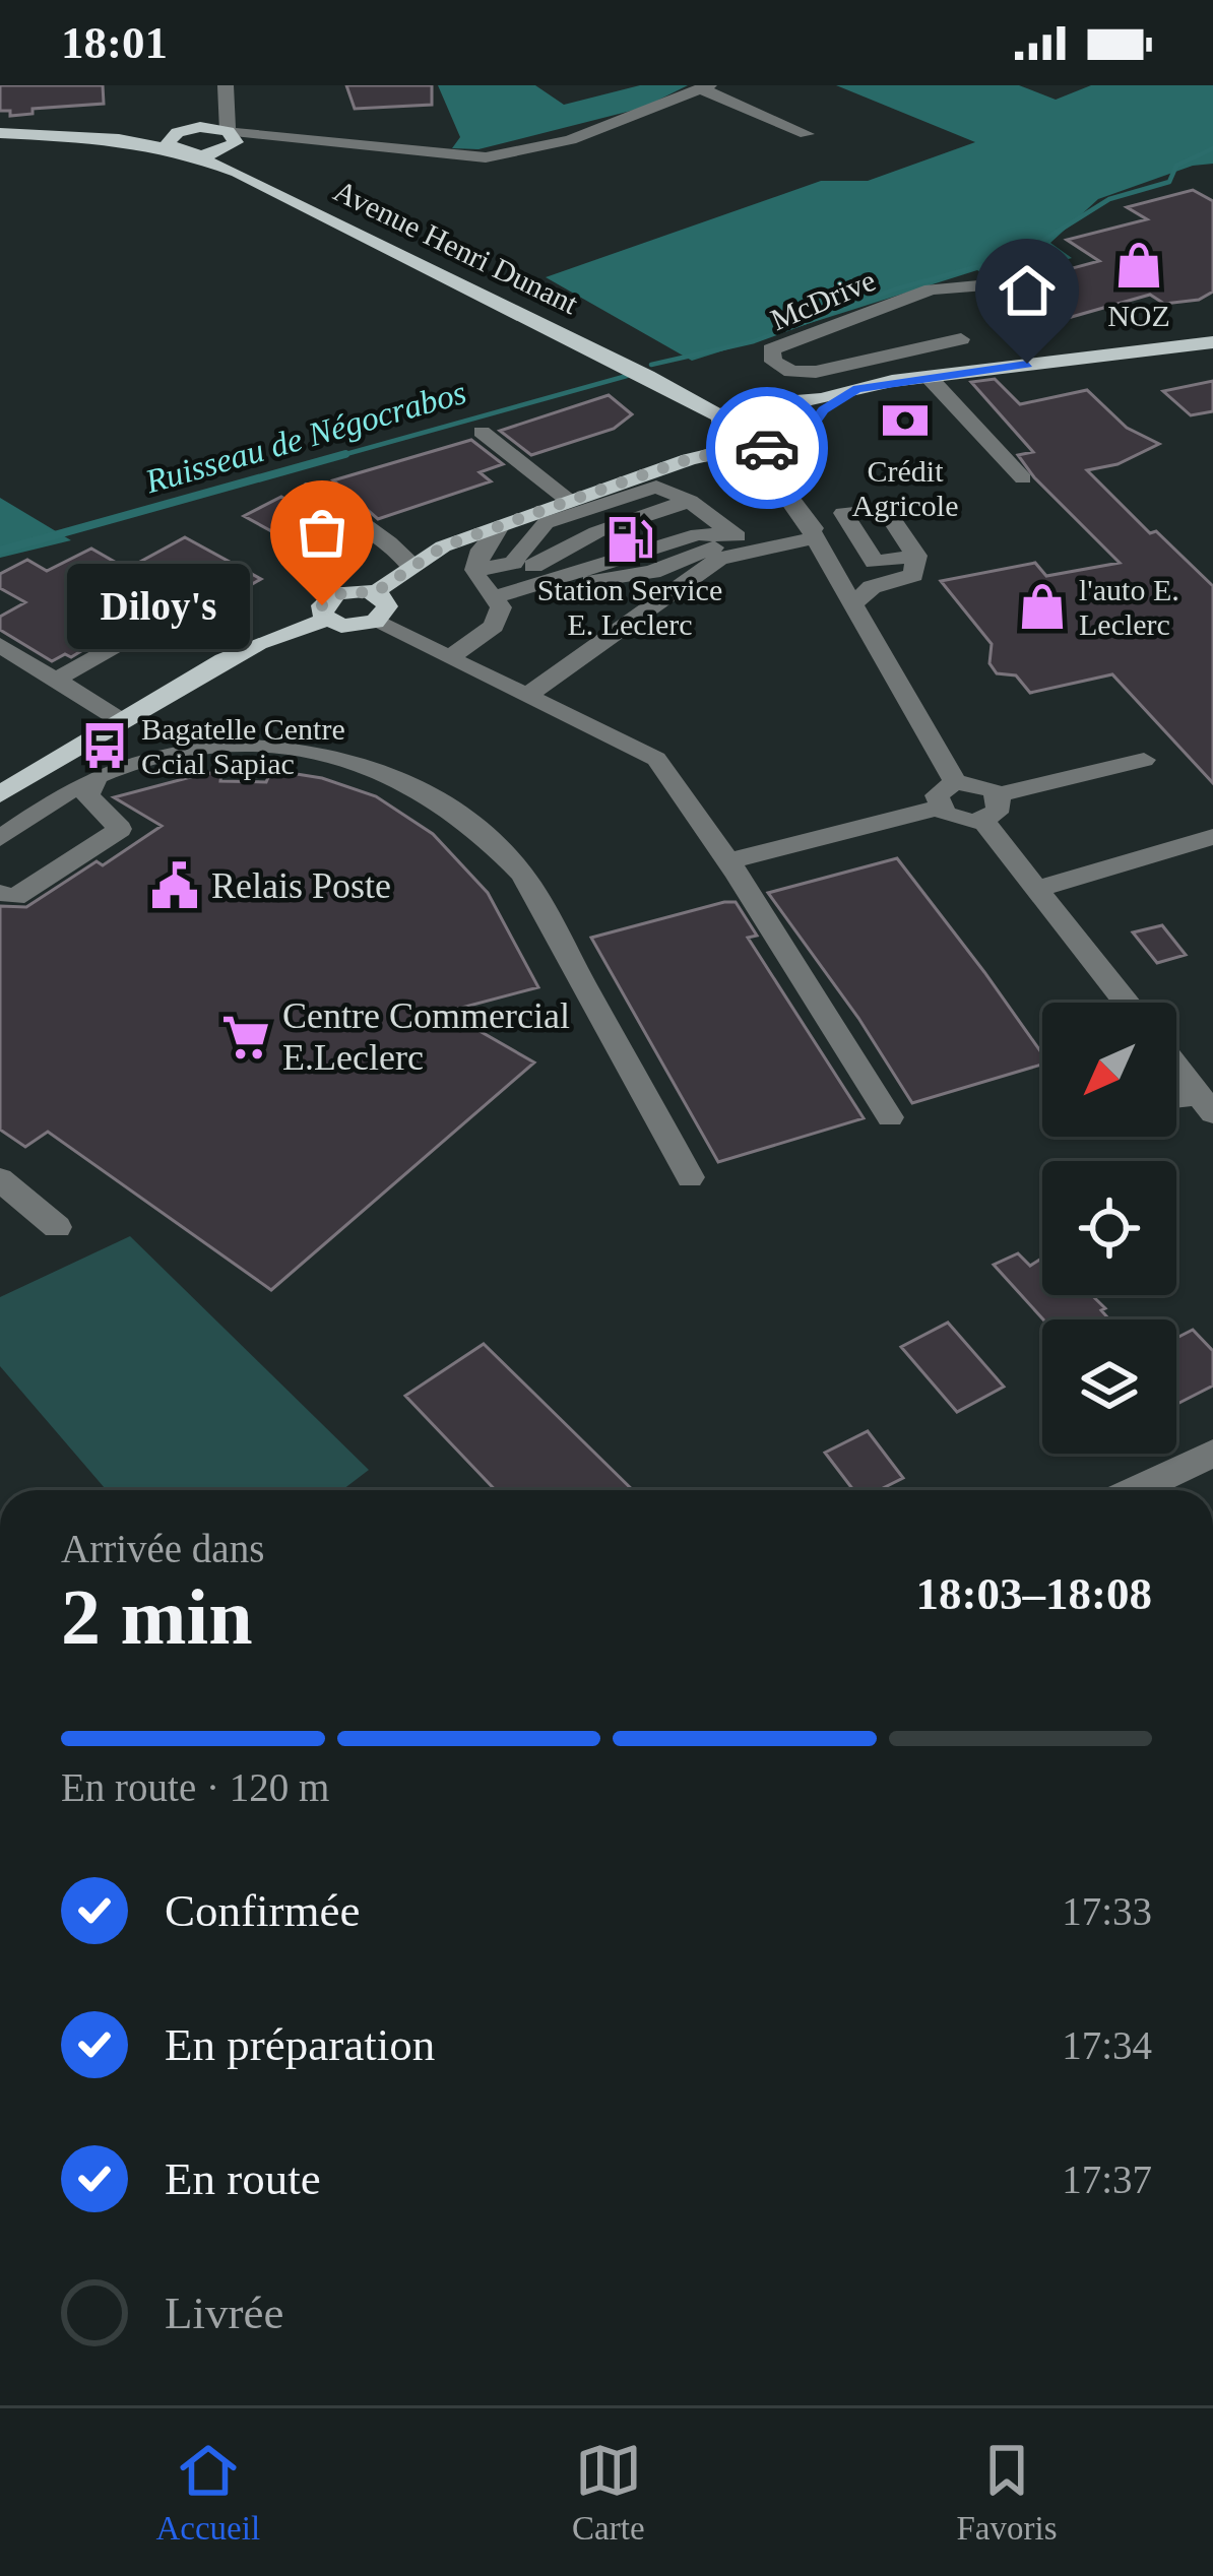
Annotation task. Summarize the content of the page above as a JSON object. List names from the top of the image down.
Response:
{
  "streets": {
    "main road": ["Avenue Henri Dunant"],
    "street": ["McDrive"]
  },
  "water": ["Ruisseau de Négocrabos"],
  "places": {
    "shop": ["NOZ", "l'auto E. Leclerc"],
    "bank": ["Crédit Agricole"],
    "fuel station": ["Station Service E. Leclerc"],
    "other": ["Diloy's"],
    "bus stop": ["Bagatelle Centre Ccial Sapiac"],
    "public building": ["Relais Poste"],
    "supermarket": ["Centre Commercial E.Leclerc"]
  },
  "north": "bottom left",
  "page": {
    "status": "18:01",
    "bubble": "Diloy's",
    "heading": ["2 min", "Arrivée dans", "18:03–18:08"],
    "bar": "En route · 120 m",
    "list": [
      ["Confirmée", "17:33"],
      ["En préparation", "17:34"],
      ["En route", "17:37"],
      "Livrée"
    ],
    "tabs": ["Accueil", "Carte", "Favoris"]
  }
}
